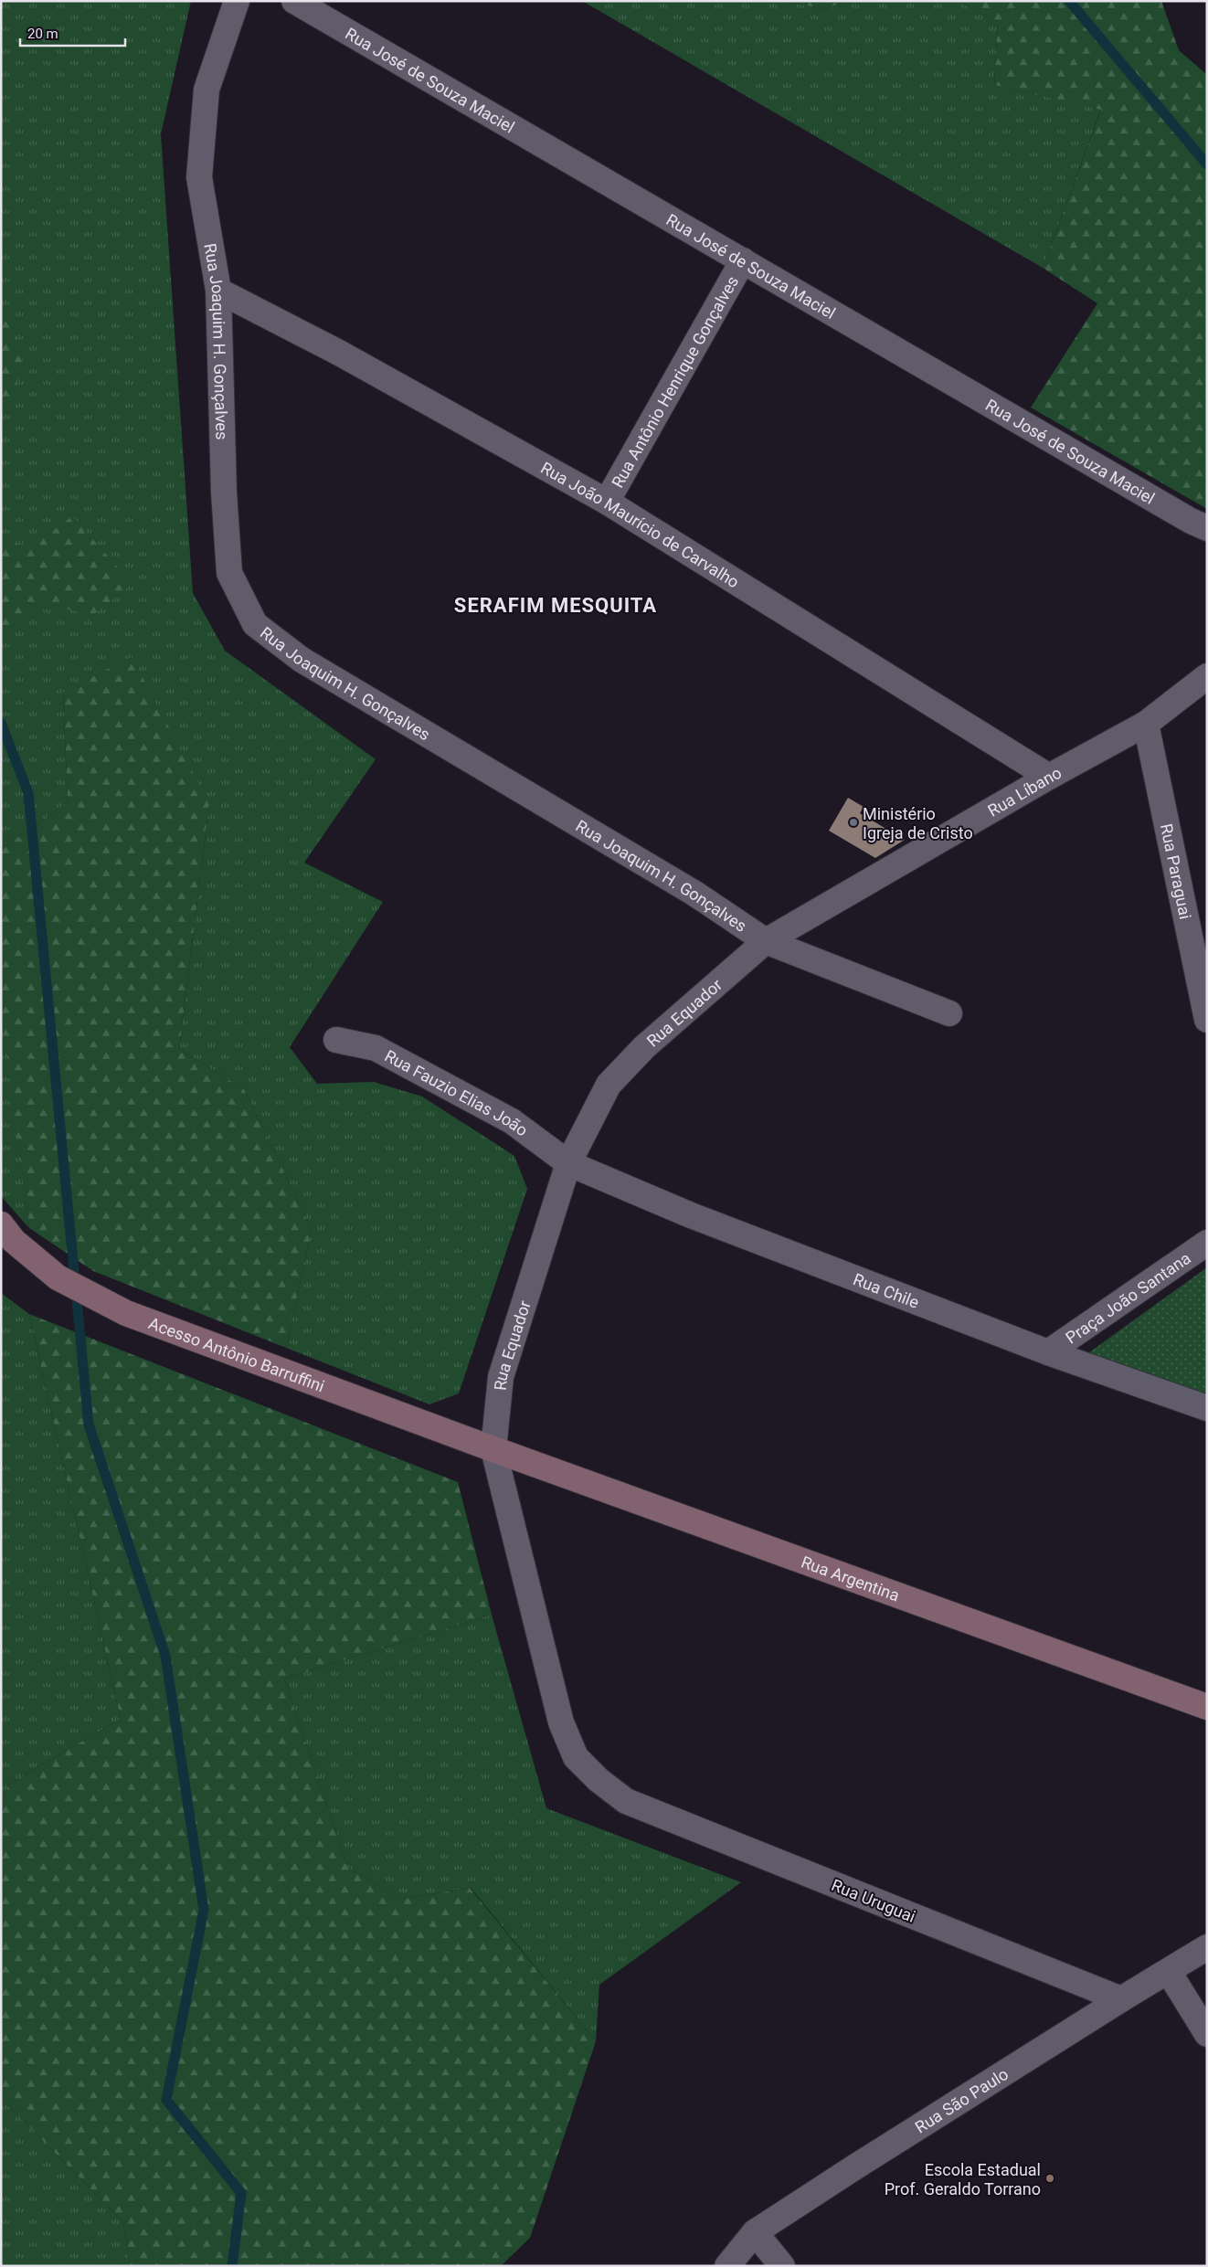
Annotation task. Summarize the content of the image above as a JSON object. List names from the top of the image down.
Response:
{
  "streets": {
    "street": [
      "Rua José de Souza Maciel",
      "Rua Joaquim H. Gonçalves",
      "Rua Antônio Henrique Gonçalves",
      "Rua João Maurício de Carvalho",
      "Rua Líbano",
      "Rua Paraguai",
      "Rua Equador",
      "Rua Fauzio Elias João",
      "Rua Chile",
      "Praça João Santana",
      "Acesso Antônio Barruffini",
      "Rua Argentina",
      "Rua Uruguai",
      "Rua São Paulo"
    ]
  },
  "crossings": [
    ["Rua José de Souza Maciel", "Rua Antônio Henrique Gonçalves"],
    ["Rua Joaquim H. Gonçalves", "Rua João Maurício de Carvalho"],
    ["Rua Joaquim H. Gonçalves", "Rua Líbano"],
    ["Rua Joaquim H. Gonçalves", "Rua Equador"],
    ["Rua Antônio Henrique Gonçalves", "Rua João Maurício de Carvalho"],
    ["Rua João Maurício de Carvalho", "Rua Líbano"],
    ["Rua Líbano", "Rua Paraguai"],
    ["Rua Líbano", "Rua Equador"],
    ["Rua Equador", "Rua Fauzio Elias João"],
    ["Rua Equador", "Rua Chile"],
    ["Rua Equador", "Acesso Antônio Barruffini"],
    ["Rua Equador", "Rua Argentina"],
    ["Rua Equador", "Rua Uruguai"],
    ["Rua Fauzio Elias João", "Rua Chile"],
    ["Rua Chile", "Praça João Santana"],
    ["Acesso Antônio Barruffini", "Rua Argentina"],
    ["Rua Uruguai", "Rua São Paulo"]
  ],
  "districts": ["SERAFIM MESQUITA"],
  "places": ["Ministério Igreja de Cristo", "Escola Estadual Prof. Geraldo Torrano"],
  "scale_bar": "20 m"
}
